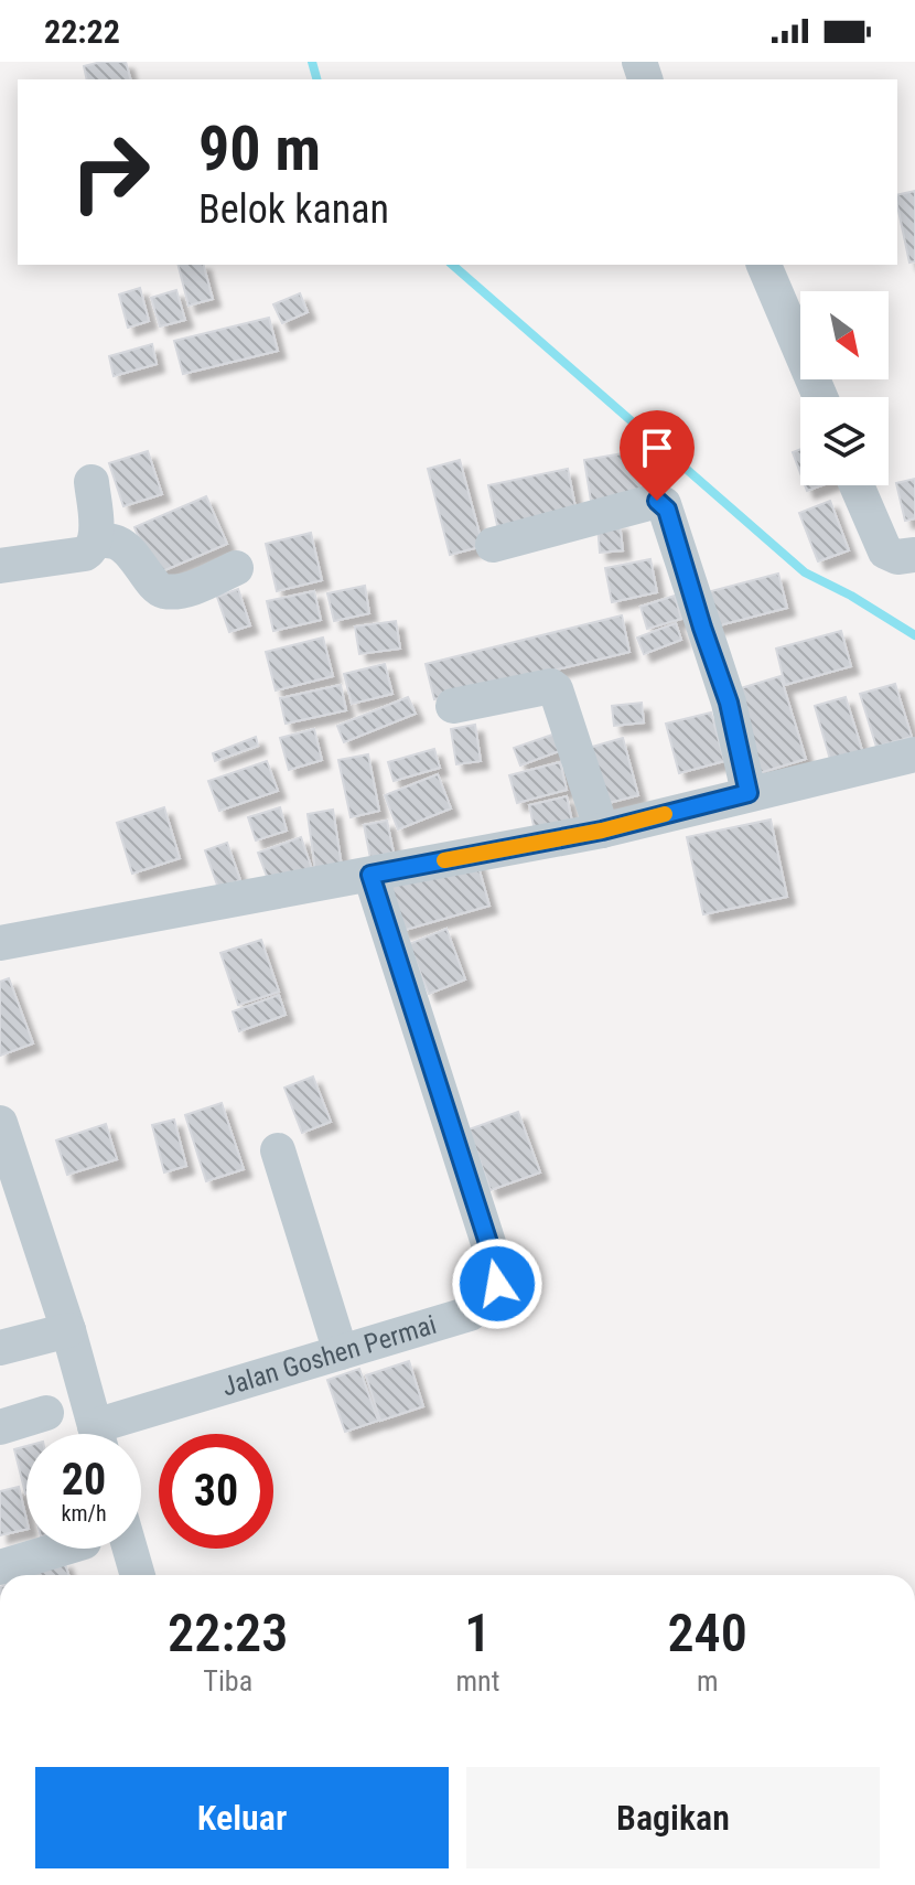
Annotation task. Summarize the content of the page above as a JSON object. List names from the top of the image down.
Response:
{
  "streets": {
    "street": ["Jalan Goshen Permai"]
  },
  "north": "bottom right",
  "page": {
    "status": "22:22",
    "turn": ["90 m", "Belok kanan"],
    "speed": "20 km/h",
    "limit": "30",
    "eta": [
      "22:23",
      "Tiba",
      "1",
      "mnt",
      "240",
      "m"
    ],
    "buttons": ["Keluar", "Bagikan"]
  }
}
